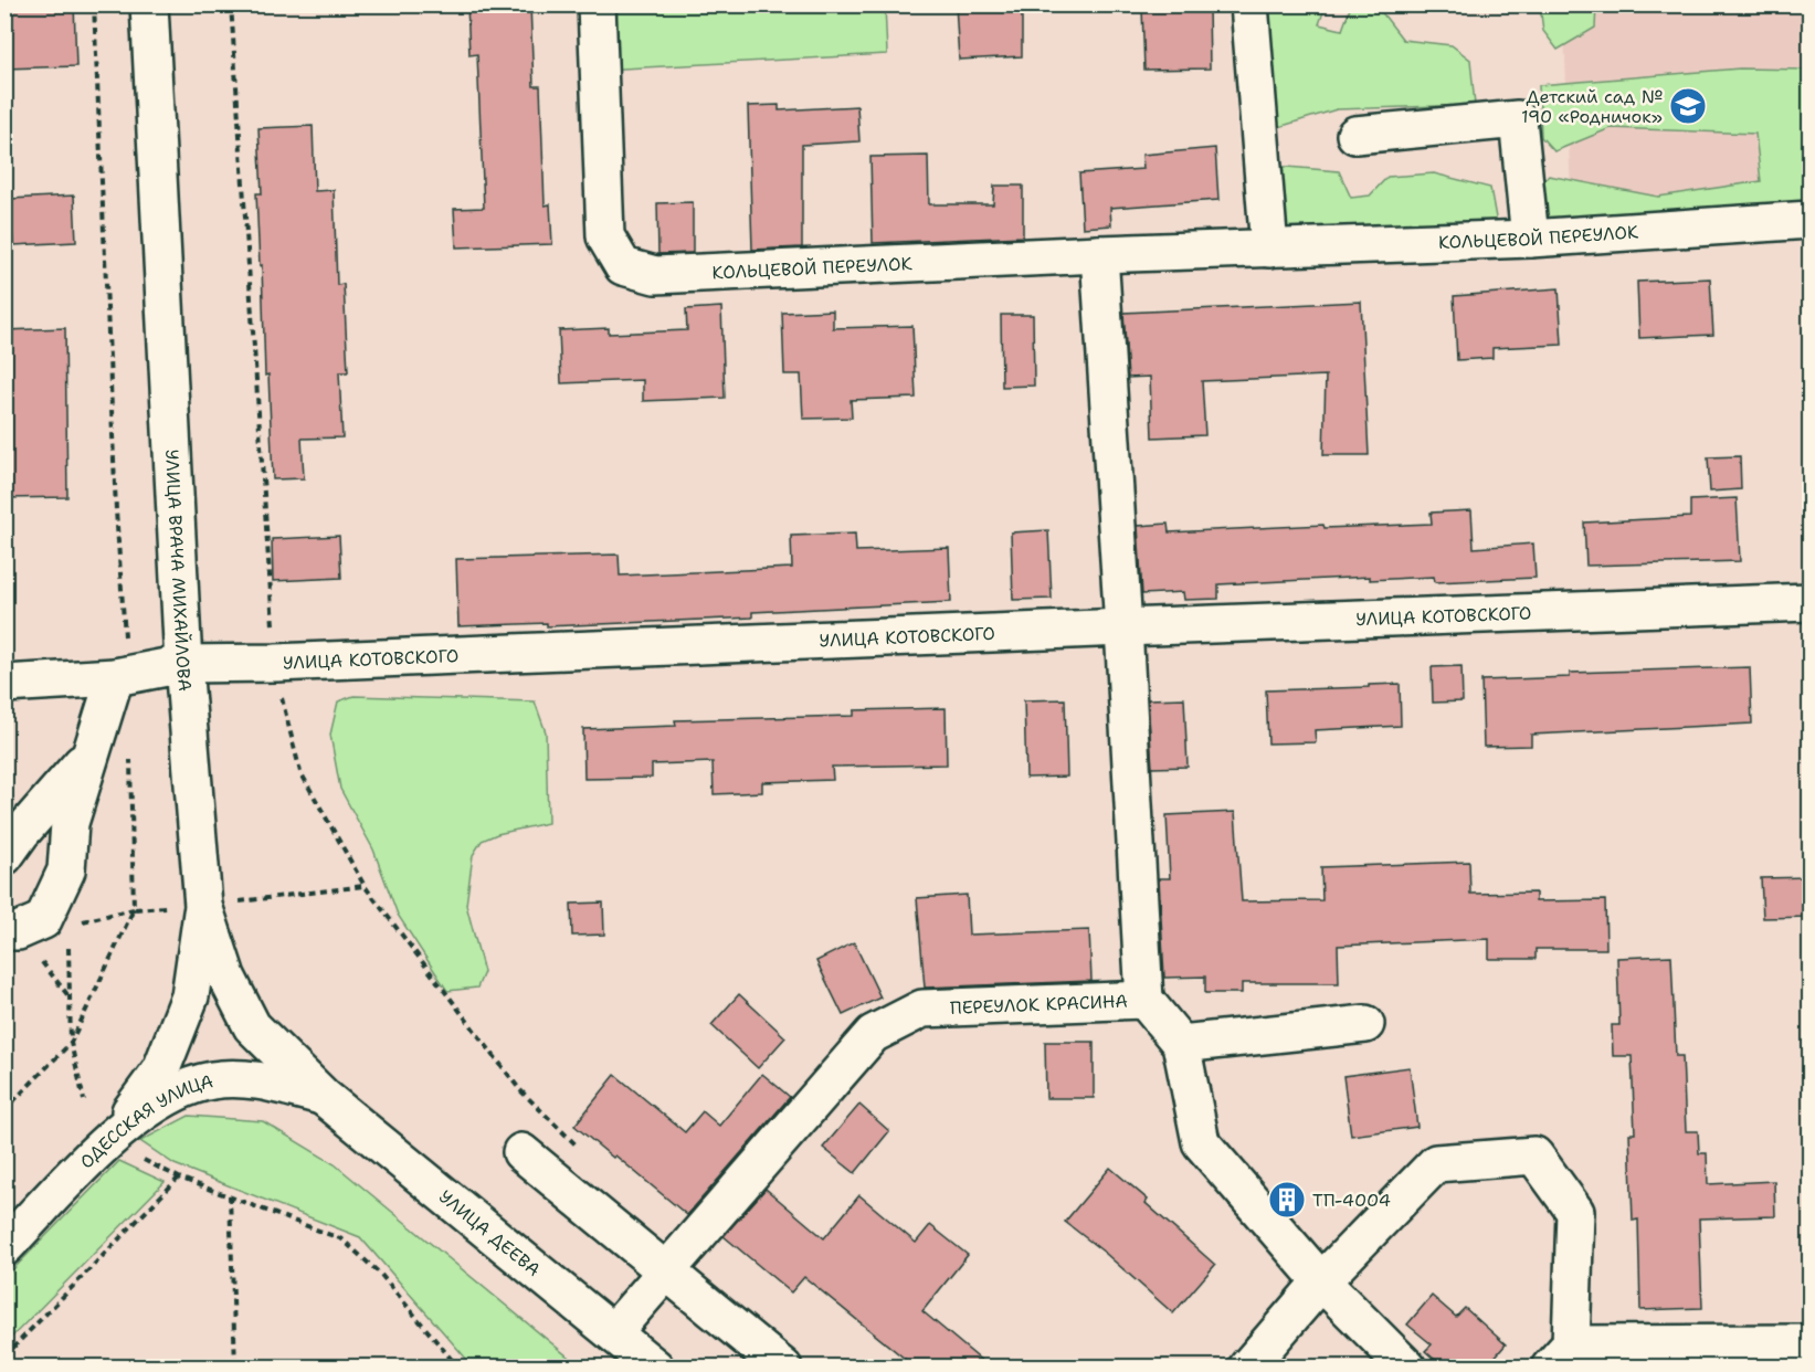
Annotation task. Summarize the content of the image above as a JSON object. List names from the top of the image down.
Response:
{
  "streets": {
    "street": [
      "КОЛЬЦЕВОЙ ПЕРЕУЛОК",
      "УЛИЦА ВРАЧА МИХАЙЛОВА",
      "УЛИЦА КОТОВСКОГО",
      "ПЕРЕУЛОК КРАСИНА",
      "ОДЕССКАЯ УЛИЦА",
      "УЛИЦА ДЕЕВА"
    ]
  },
  "crossings": [
    ["УЛИЦА ВРАЧА МИХАЙЛОВА", "УЛИЦА КОТОВСКОГО"],
    ["УЛИЦА ВРАЧА МИХАЙЛОВА", "ОДЕССКАЯ УЛИЦА"],
    ["УЛИЦА ВРАЧА МИХАЙЛОВА", "УЛИЦА ДЕЕВА"],
    ["ПЕРЕУЛОК КРАСИНА", "УЛИЦА ДЕЕВА"],
    ["ОДЕССКАЯ УЛИЦА", "УЛИЦА ДЕЕВА"]
  ],
  "places": {
    "school or university": ["Детский сад № 190 «Родничок»"],
    "building": ["ТП-4004"]
  }
}
